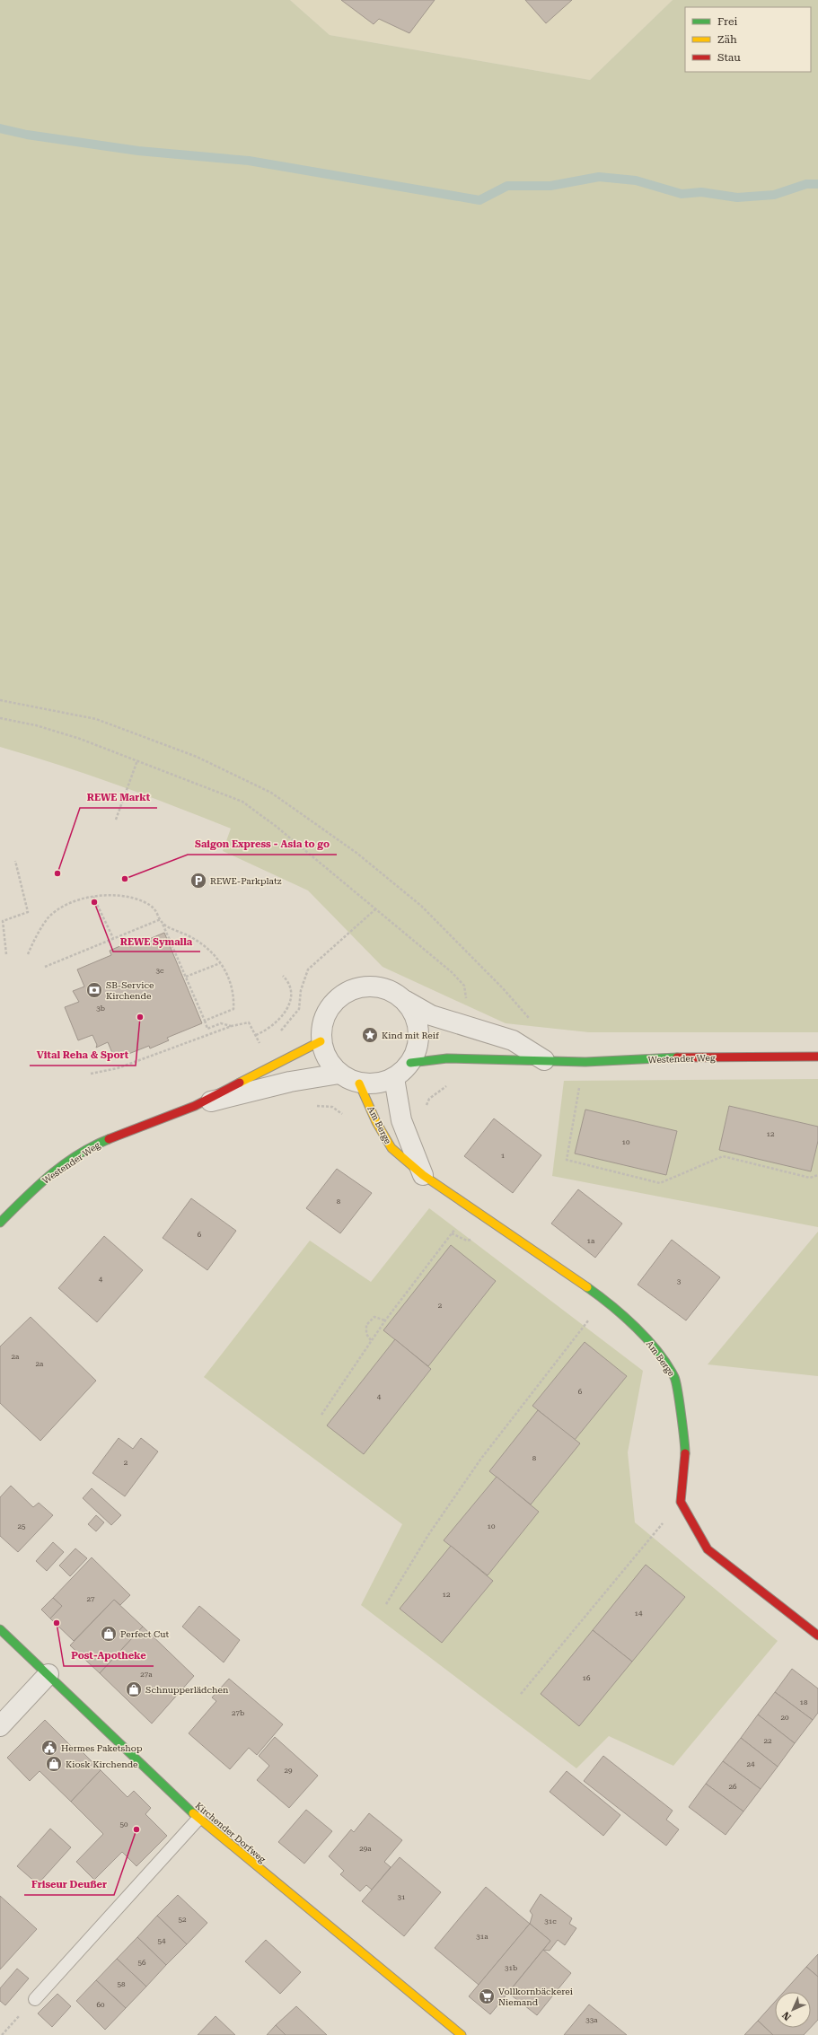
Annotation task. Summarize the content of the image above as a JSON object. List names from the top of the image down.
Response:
{
  "streets": {
    "street": ["Westender Weg", "Am Berge", "Kirchender Dorfweg"]
  },
  "crossings": [
    ["Westender Weg", "Am Berge"]
  ],
  "places": {
    "other": [
      "REWE Markt",
      "Saigon Express - Asia to go",
      "REWE Symalla",
      "Vital Reha & Sport",
      "Post-Apotheke",
      "Friseur Deußer"
    ],
    "parking": ["REWE-Parkplatz"],
    "bank": ["SB-Service Kirchende"],
    "place": ["Kind mit Reif"],
    "shop": ["Perfect Cut", "Schnupperlädchen", "Kiosk Kirchende"],
    "public building": ["Hermes Paketshop"],
    "supermarket": ["Vollkornbäckerei Niemand"]
  },
  "house_numbers": [
    "3c",
    "3b",
    "12",
    "10",
    "1",
    "8",
    "6",
    "1a",
    "4",
    "3",
    "2",
    "2a",
    "2a",
    "6",
    "4",
    "8",
    "2",
    "25",
    "10",
    "12",
    "27",
    "14",
    "27a",
    "16",
    "18",
    "27b",
    "20",
    "22",
    "24",
    "29",
    "26",
    "50",
    "29a",
    "31",
    "52",
    "31c",
    "31a",
    "54",
    "56",
    "31b",
    "58",
    "60",
    "33a"
  ],
  "legend": ["Frei", "Zäh", "Stau"],
  "north": "bottom left"
}
